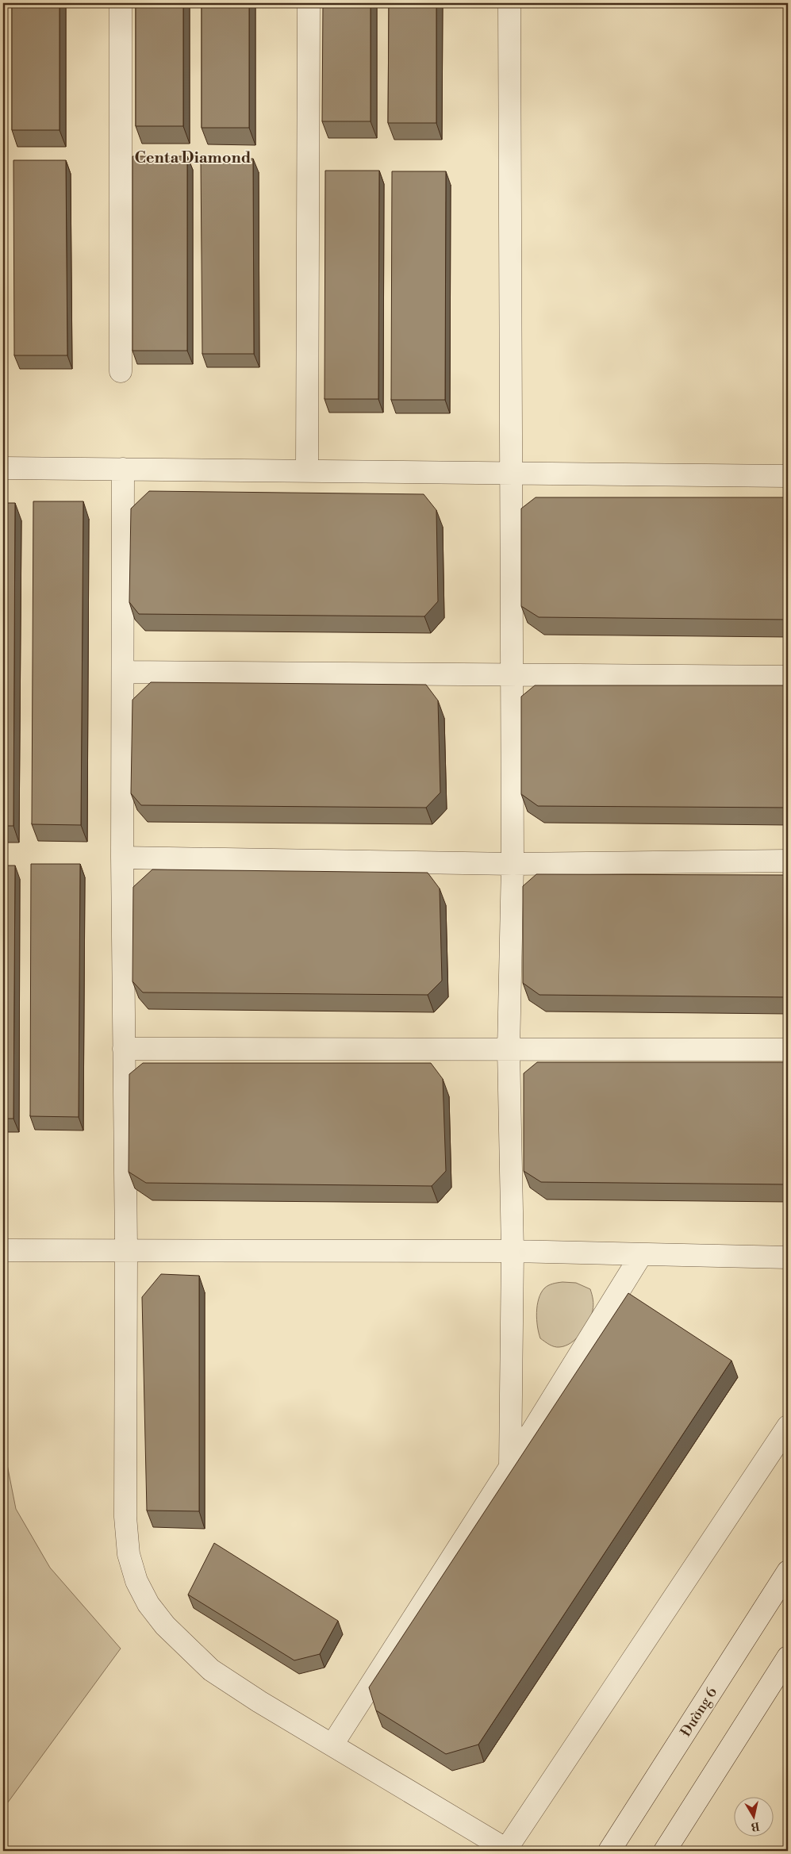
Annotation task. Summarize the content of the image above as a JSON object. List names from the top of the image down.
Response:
{
  "streets": {
    "street": ["Đường 6"]
  },
  "districts": ["Centa Diamond"],
  "north": "bottom"
}
